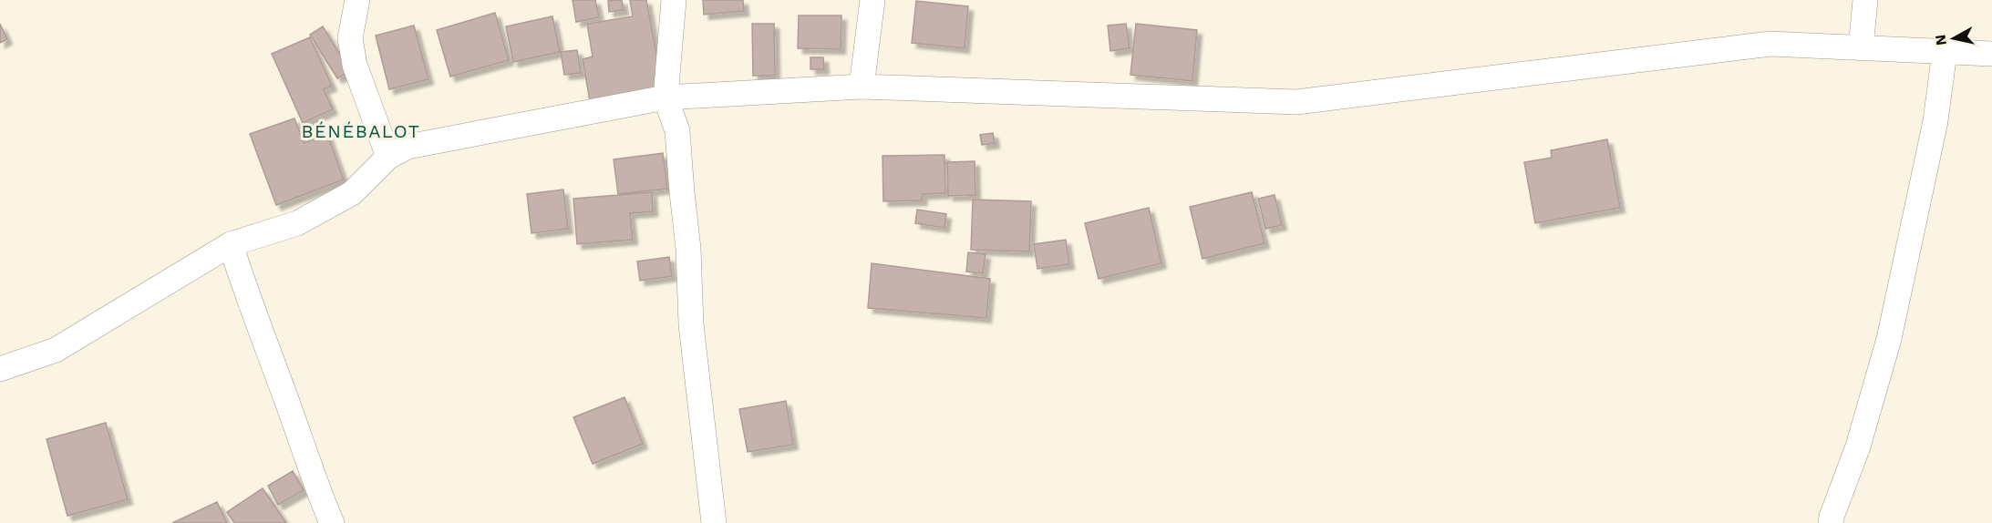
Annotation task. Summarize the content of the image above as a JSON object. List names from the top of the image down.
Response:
{
  "districts": ["BÉNÉBALOT"],
  "north": "left"
}
